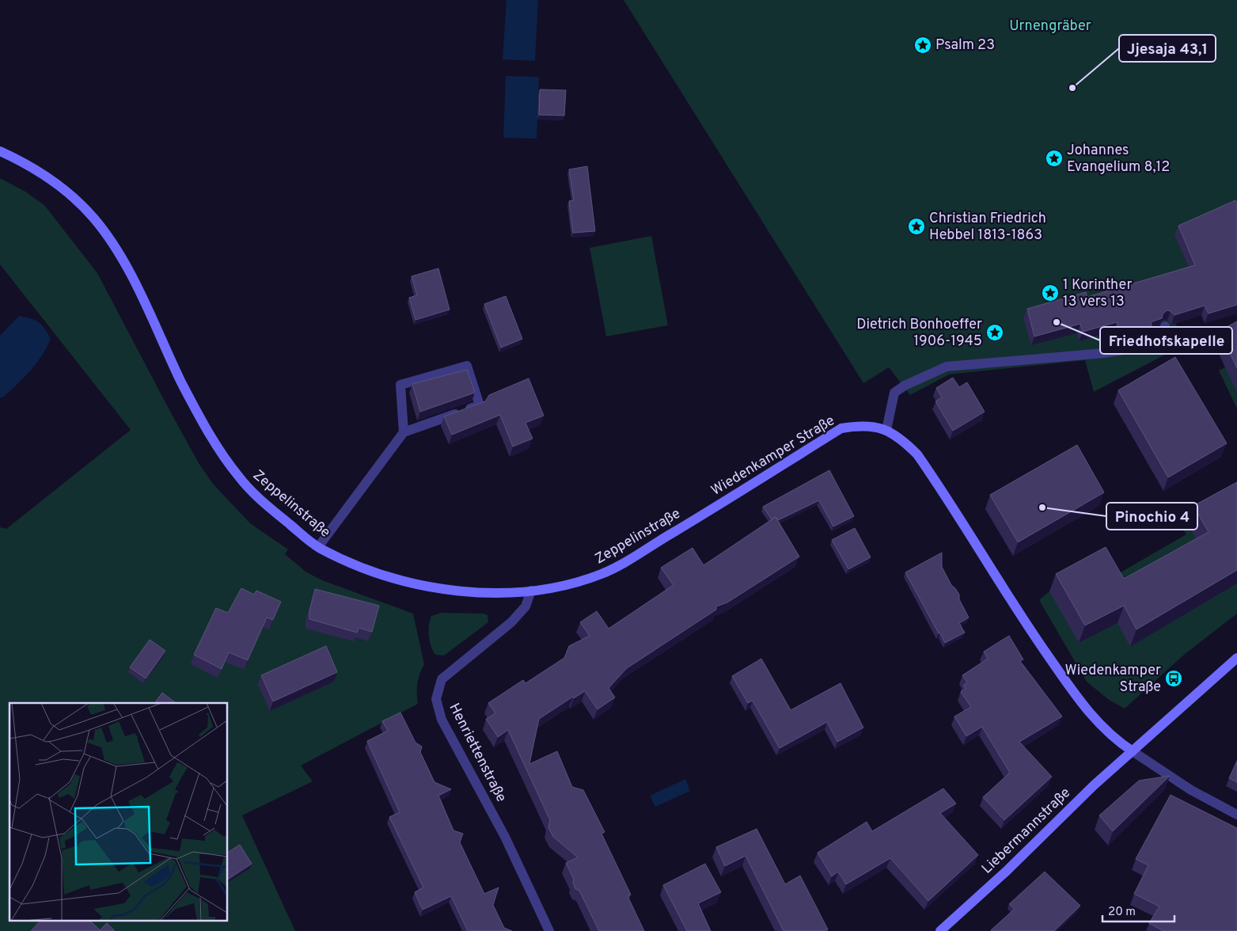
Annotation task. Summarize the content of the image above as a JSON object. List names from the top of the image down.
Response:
{
  "streets": {
    "street": [
      "Wiedenkamper Straße",
      "Zeppelinstraße",
      "Henriettenstraße",
      "Liebermannstraße"
    ]
  },
  "crossings": [
    ["Wiedenkamper Straße", "Zeppelinstraße"],
    ["Wiedenkamper Straße", "Liebermannstraße"],
    ["Zeppelinstraße", "Henriettenstraße"]
  ],
  "parks": ["Urnengräber"],
  "places": {
    "place": [
      "Psalm 23",
      "Johannes Evangelium 8,12",
      "Christian Friedrich Hebbel 1813-1863",
      "1 Korinther 13 vers 13",
      "Dietrich Bonhoeffer 1906-1945"
    ],
    "other": ["Jjesaja 43,1", "Friedhofskapelle", "Pinochio 4"],
    "bus stop": ["Wiedenkamper Straße"]
  },
  "scale_bar": "20 m"
}
